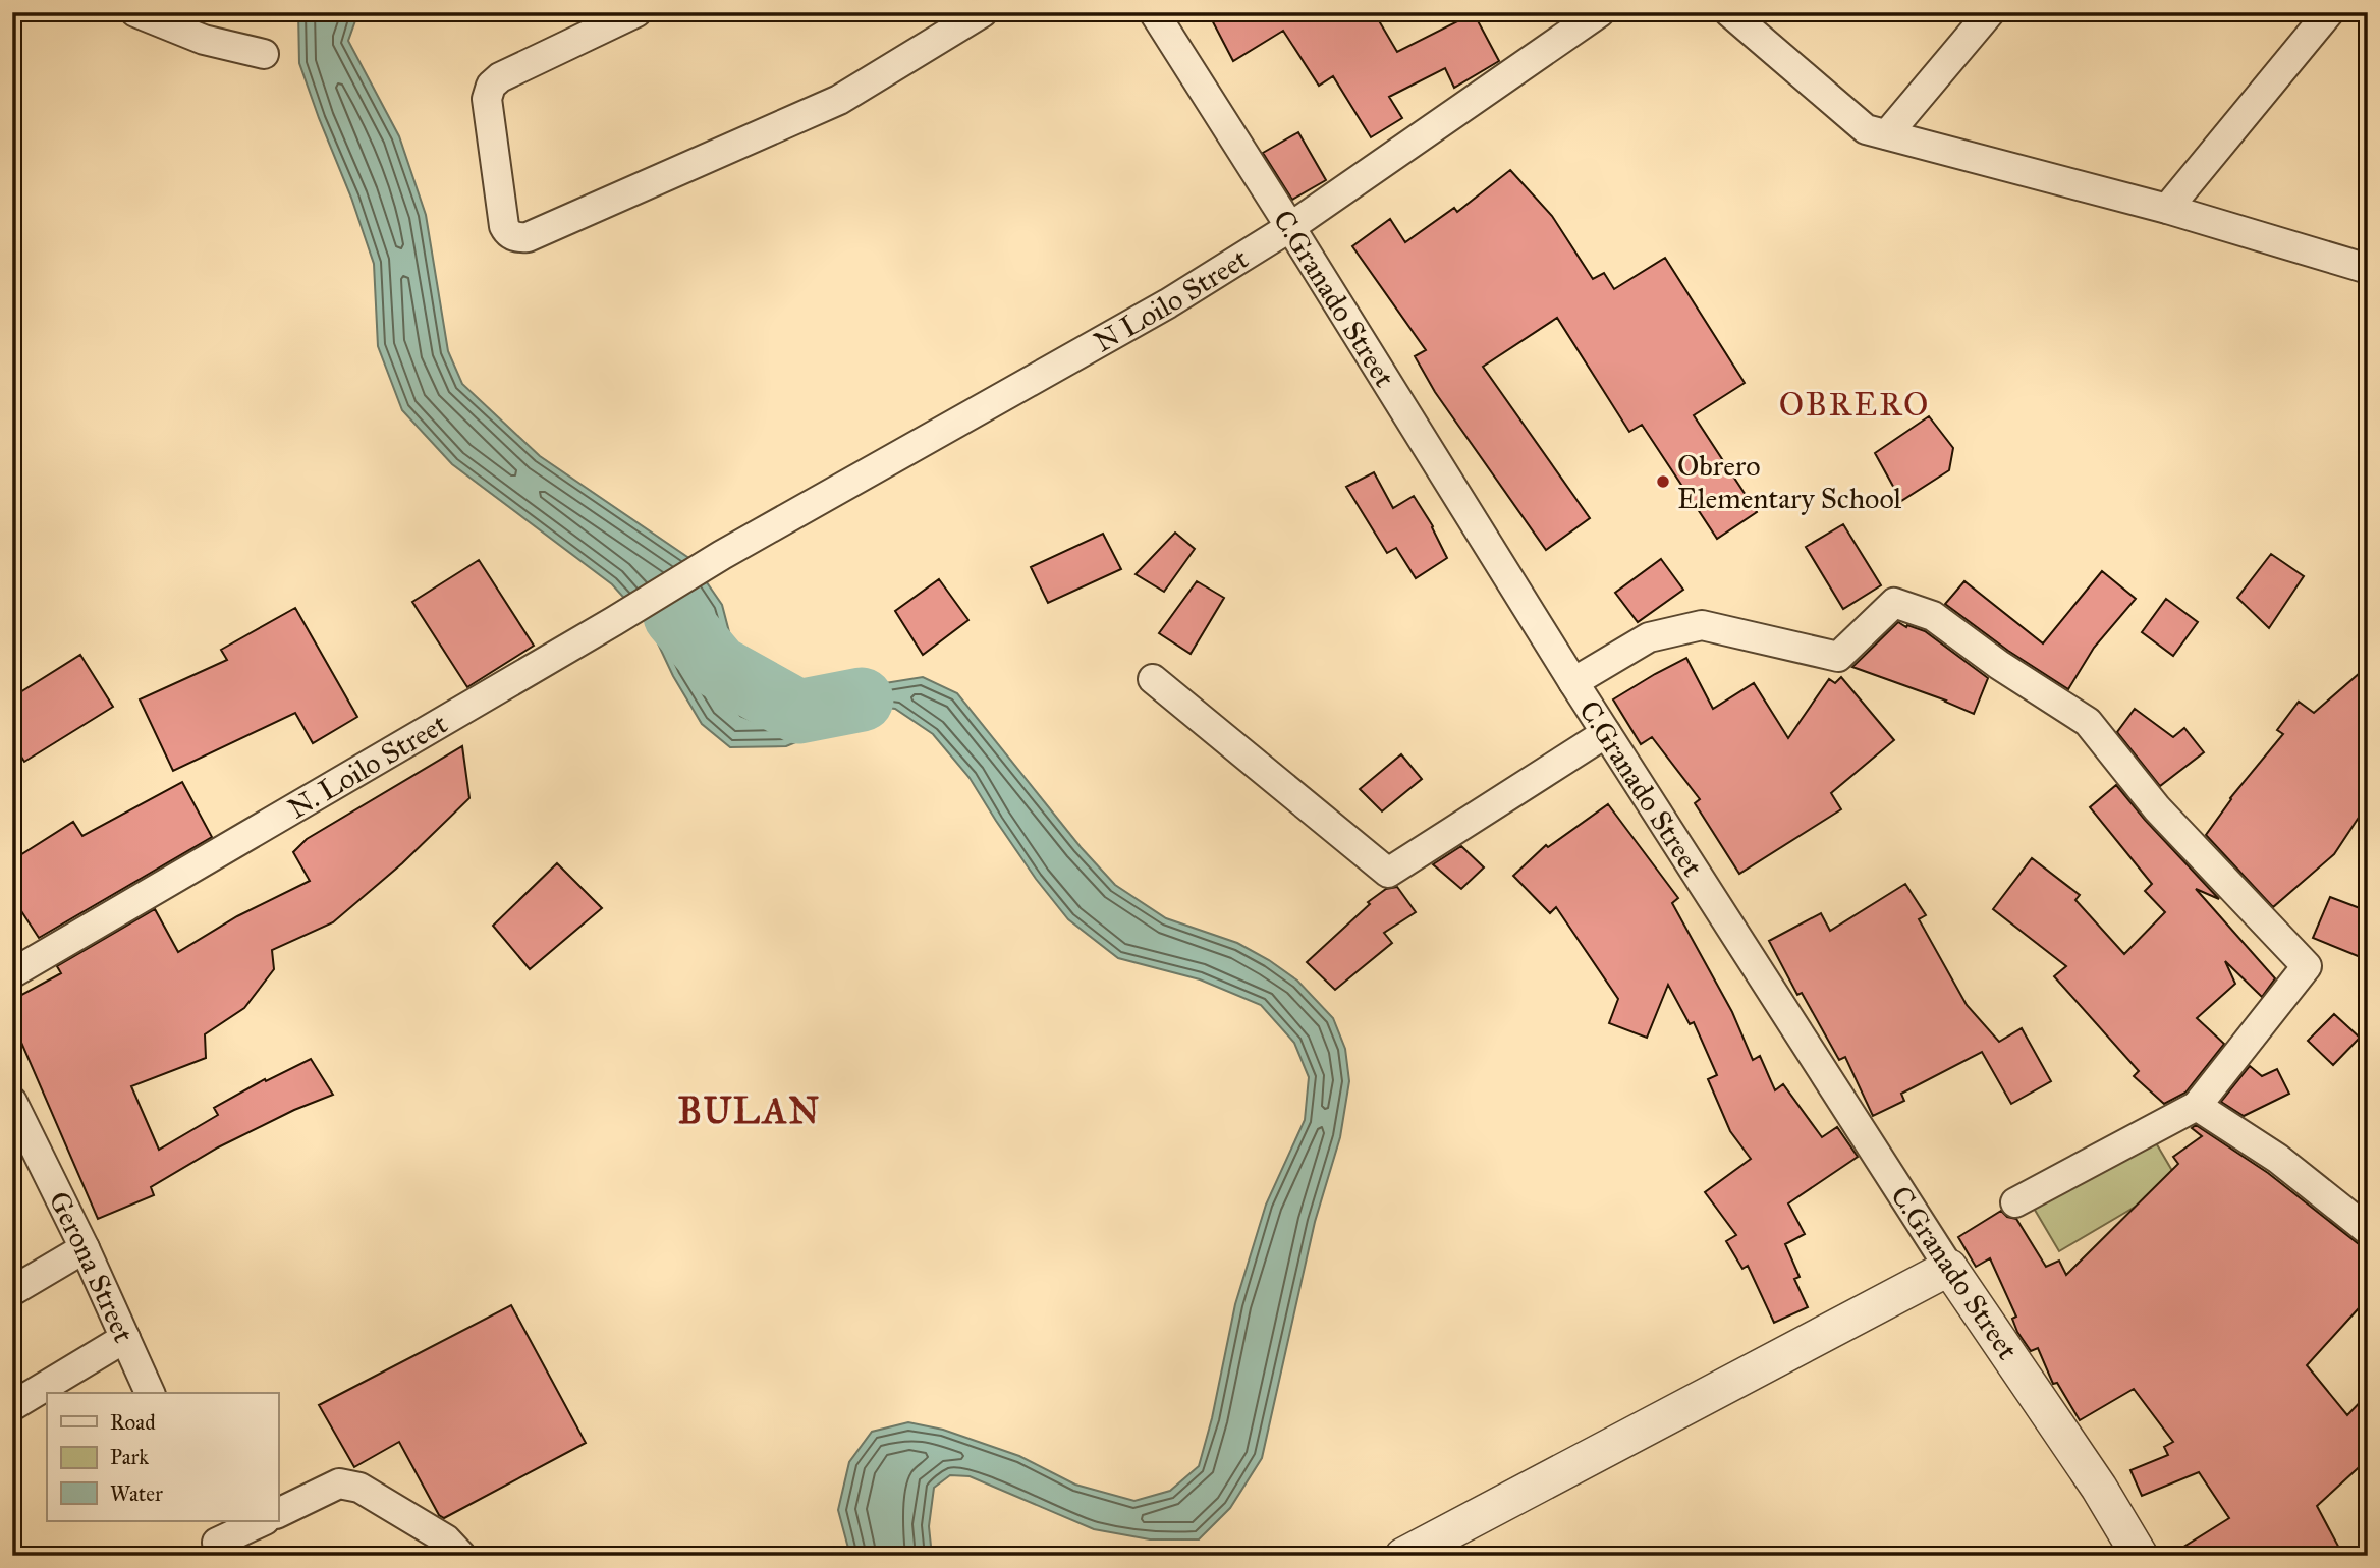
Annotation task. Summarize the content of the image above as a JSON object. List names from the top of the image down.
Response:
{
  "streets": {
    "street": [
      "C.Granado Street",
      "N Loilo Street",
      "N. Loilo Street",
      "Gerona Street"
    ]
  },
  "crossings": [
    ["C.Granado Street", "N Loilo Street"],
    ["N Loilo Street", "N. Loilo Street"]
  ],
  "districts": ["OBRERO", "BULAN"],
  "places": ["Obrero Elementary School"],
  "legend": ["Road", "Park", "Water"]
}
